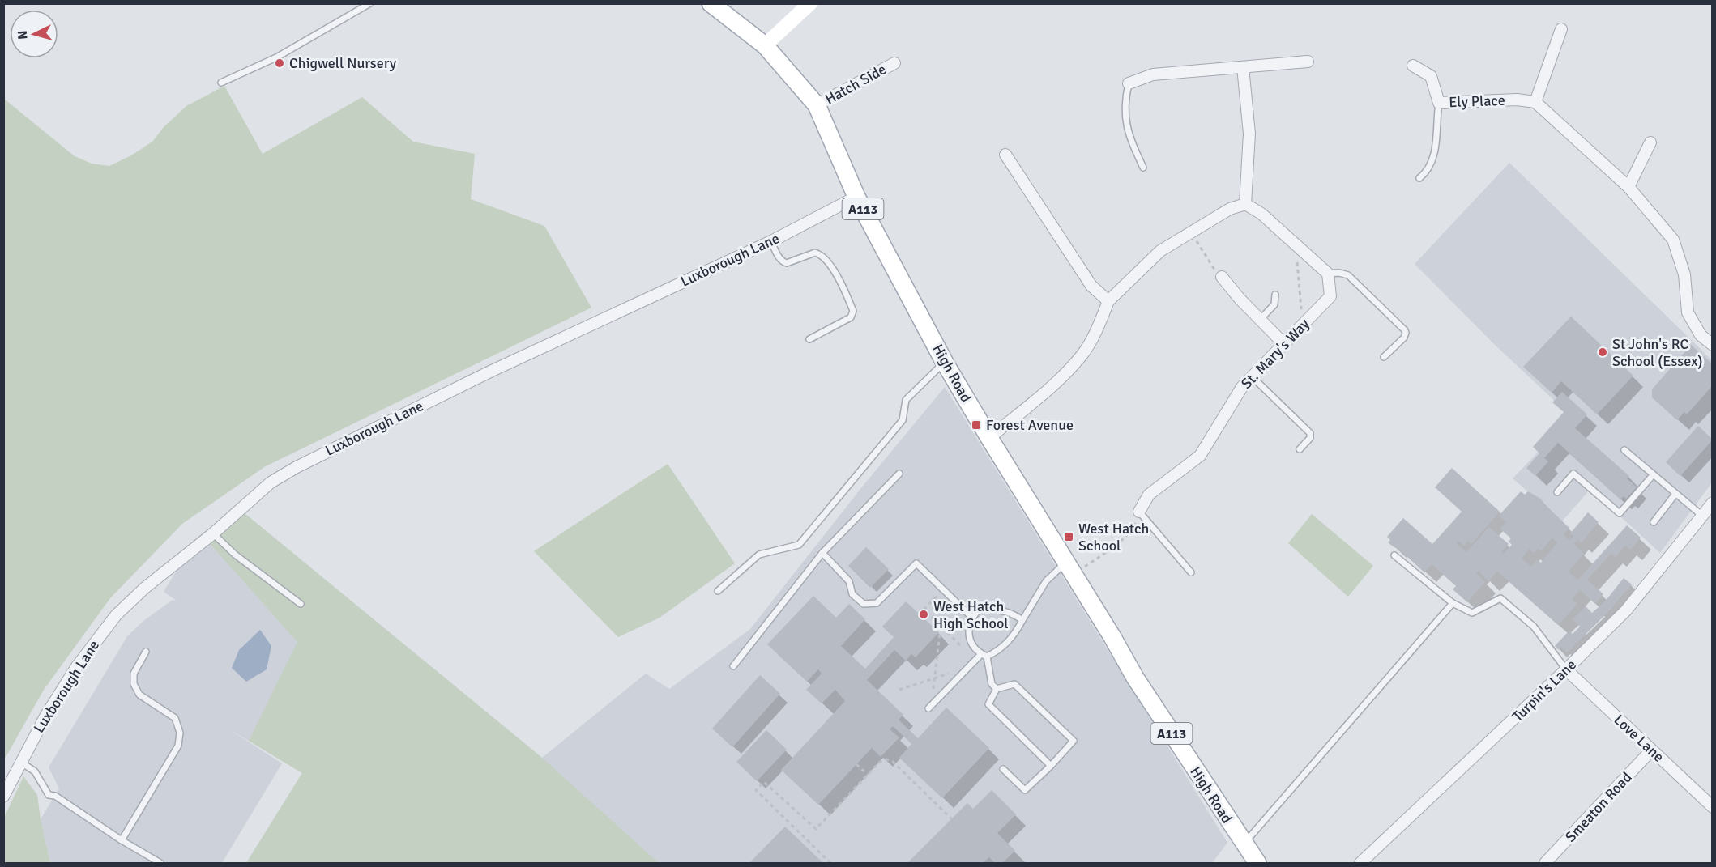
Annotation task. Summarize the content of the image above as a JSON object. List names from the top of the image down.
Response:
{
  "streets": {
    "main road": ["A113", "High Road"],
    "street": [
      "Hatch Side",
      "Ely Place",
      "Luxborough Lane",
      "St. Mary's Way",
      "Turpin's Lane",
      "Love Lane",
      "Smeaton Road"
    ]
  },
  "crossings": [
    ["Hatch Side", "High Road"],
    ["A113", "High Road"],
    ["Luxborough Lane", "High Road"],
    ["Turpin's Lane", "Love Lane"],
    ["Love Lane", "Smeaton Road"]
  ],
  "places": {
    "other": ["Chigwell Nursery", "St John's RC School (Essex)", "West Hatch High School"],
    "transit": ["Forest Avenue", "West Hatch School"]
  },
  "north": "left"
}
